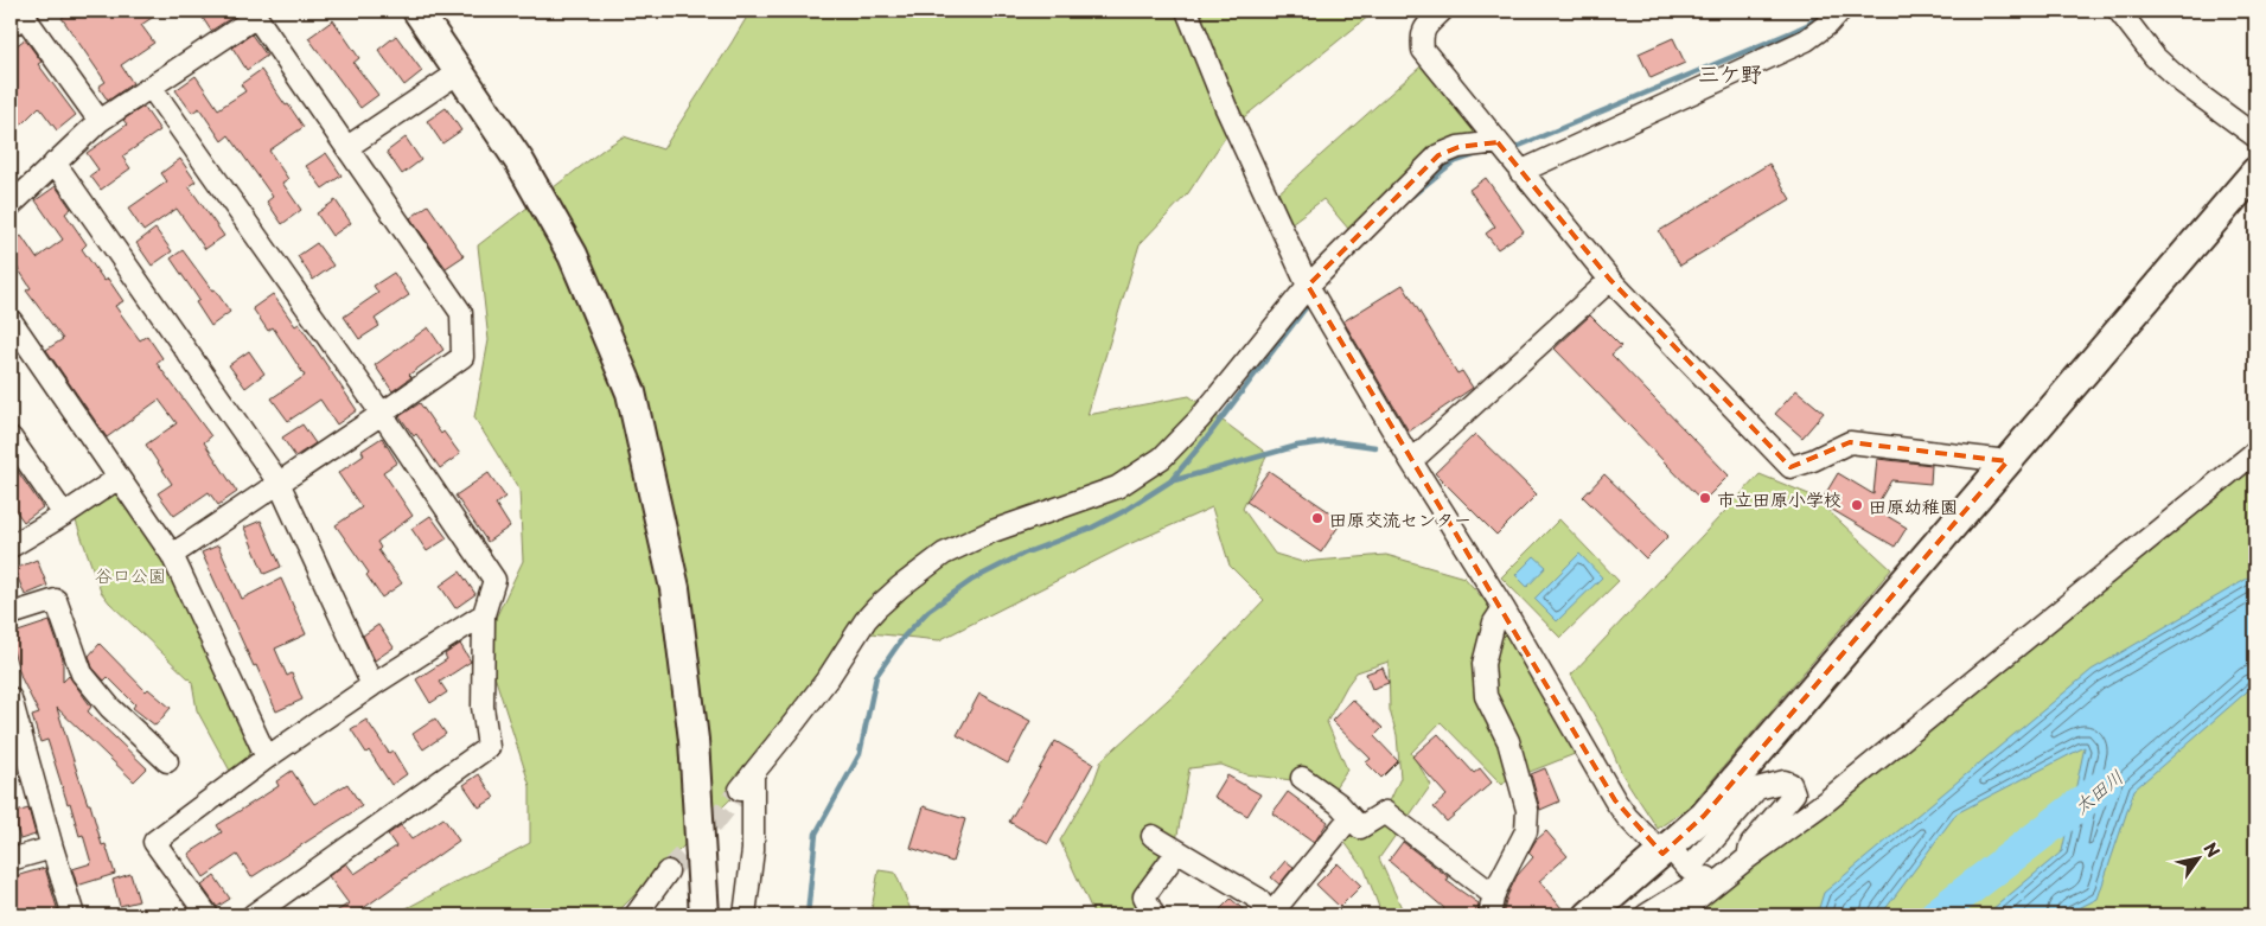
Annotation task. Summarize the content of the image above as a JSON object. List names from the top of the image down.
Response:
{
  "districts": ["三ケ野"],
  "water": ["太田川"],
  "parks": ["谷口公園"],
  "places": ["市立田原小学校", "田原幼稚園", "田原交流センター"],
  "north": "top right"
}
